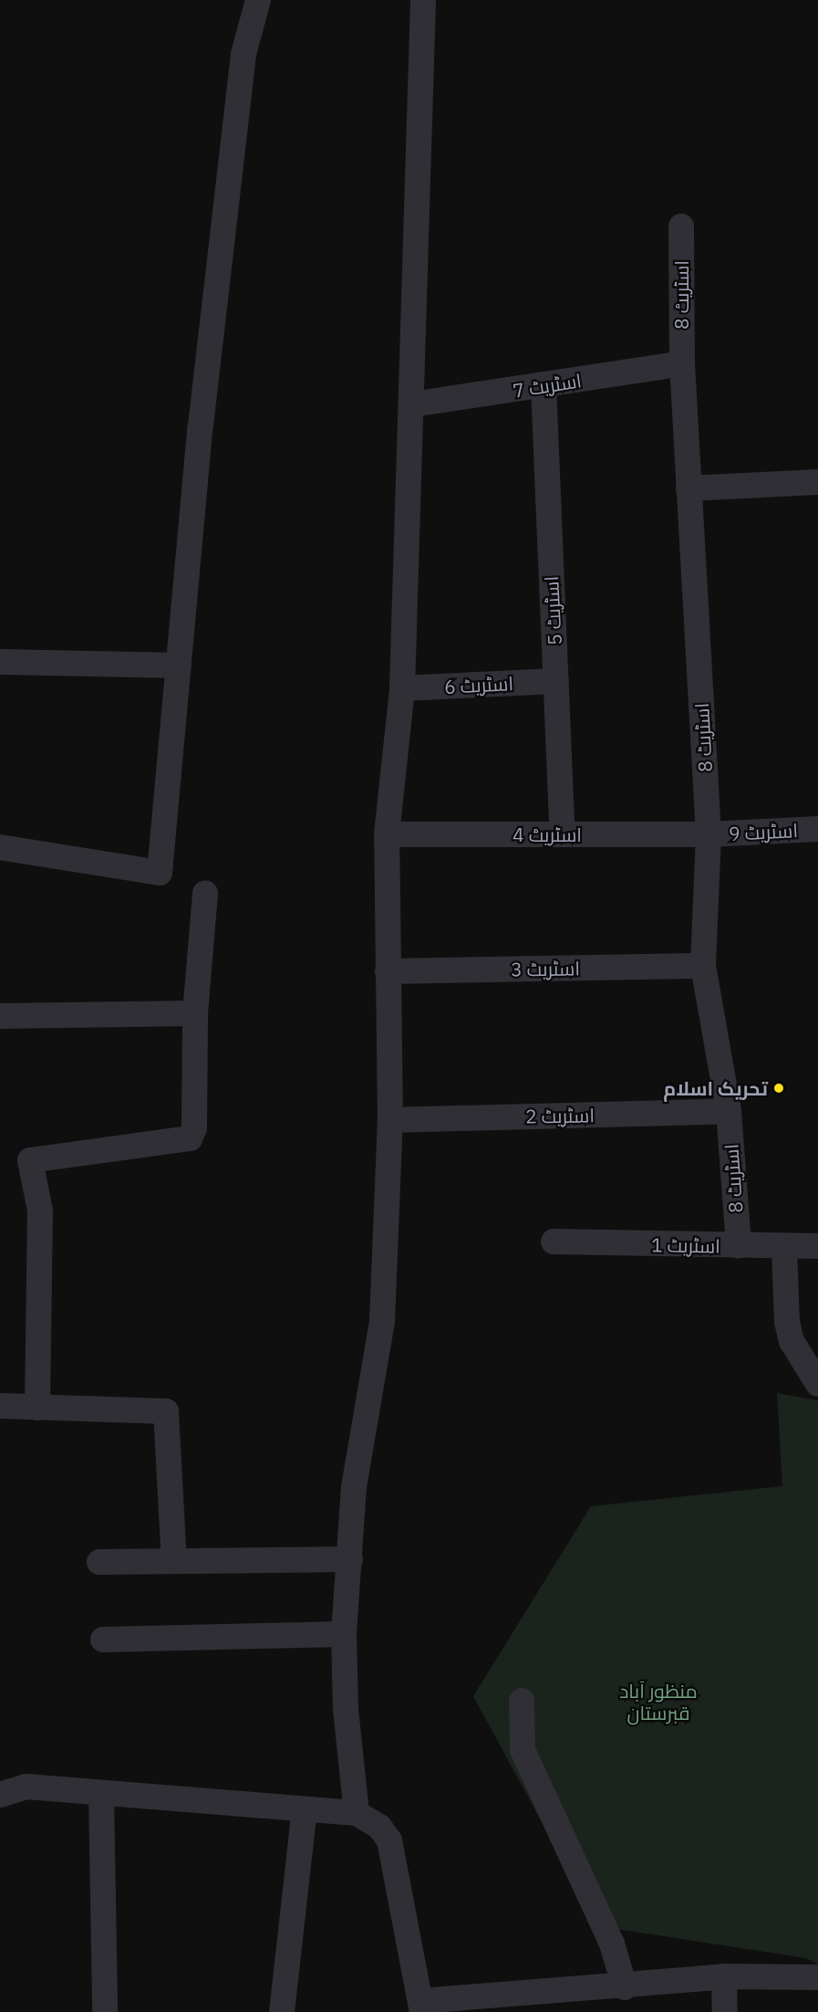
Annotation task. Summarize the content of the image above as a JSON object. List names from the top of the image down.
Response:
{
  "streets": {
    "street": [
      "اسٹریٹ 8",
      "اسٹریٹ 7",
      "اسٹریٹ 5",
      "اسٹریٹ 6",
      "اسٹریٹ 9",
      "اسٹریٹ 4",
      "اسٹریٹ 3",
      "اسٹریٹ 2",
      "اسٹریٹ 1"
    ]
  },
  "crossings": [
    ["اسٹریٹ 8", "اسٹریٹ 7"],
    ["اسٹریٹ 8", "اسٹریٹ 9"],
    ["اسٹریٹ 8", "اسٹریٹ 4"],
    ["اسٹریٹ 8", "اسٹریٹ 3"],
    ["اسٹریٹ 8", "اسٹریٹ 2"],
    ["اسٹریٹ 8", "اسٹریٹ 1"],
    ["اسٹریٹ 7", "اسٹریٹ 5"],
    ["اسٹریٹ 5", "اسٹریٹ 6"],
    ["اسٹریٹ 5", "اسٹریٹ 4"],
    ["اسٹریٹ 9", "اسٹریٹ 4"]
  ],
  "parks": ["منظور آباد قبرستان"],
  "places": ["تحریک اسلام"]
}
